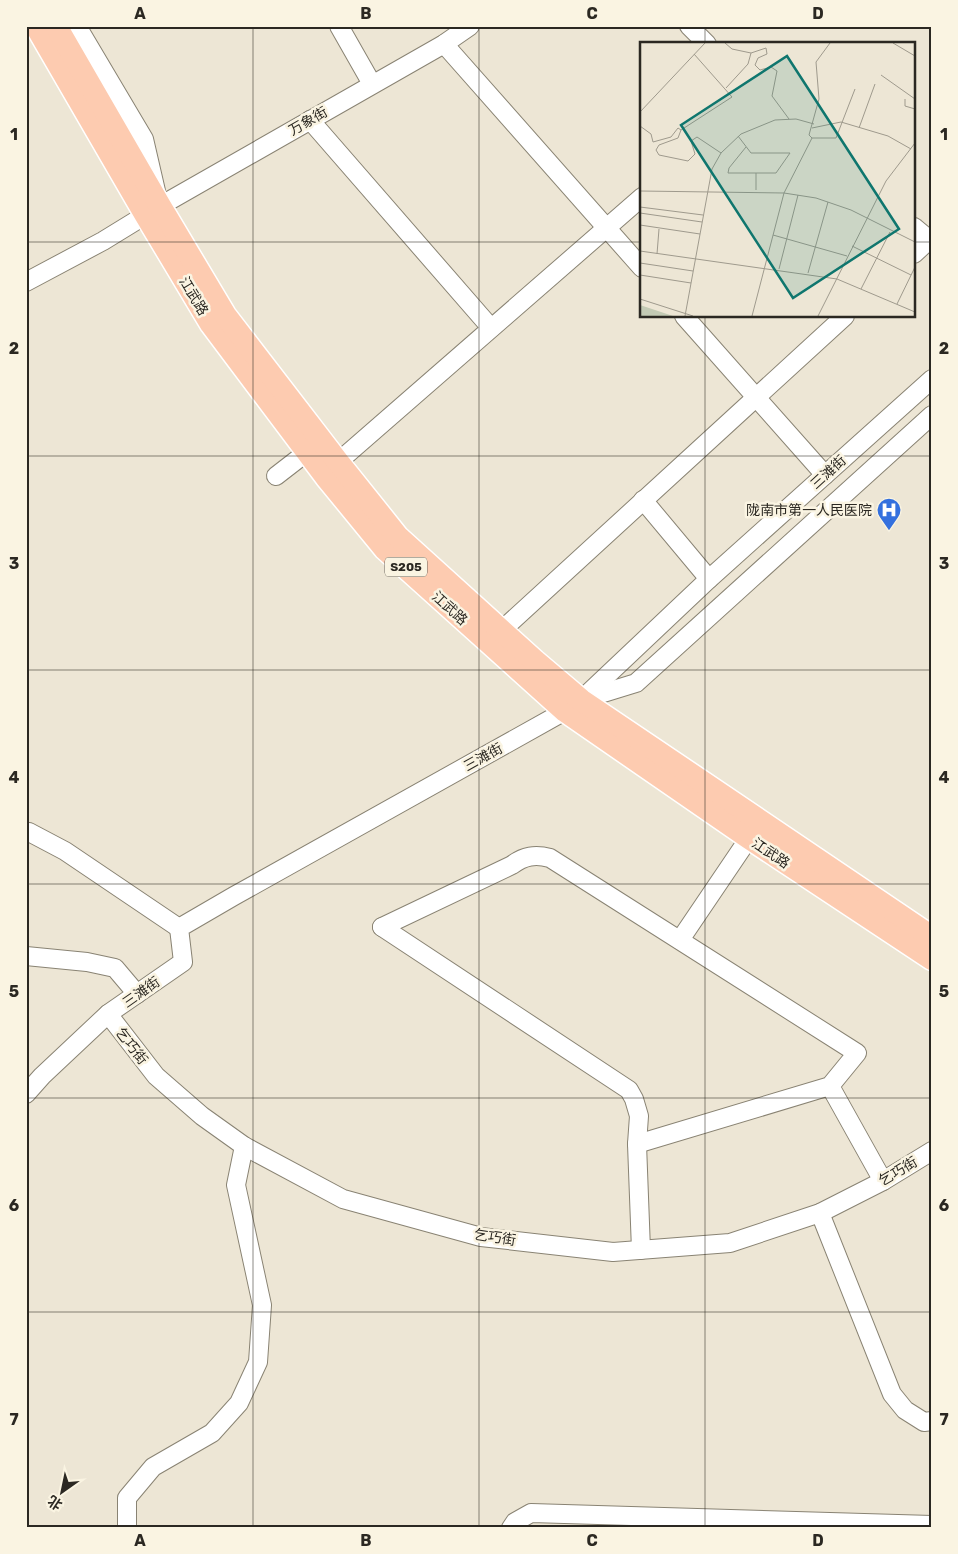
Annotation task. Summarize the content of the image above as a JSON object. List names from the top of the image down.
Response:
{
  "streets": {
    "main road": ["江武路", "S205"],
    "street": ["万象街", "三滩街", "乞巧街"]
  },
  "crossings": [
    ["万象街", "江武路"],
    ["江武路", "三滩街"],
    ["三滩街", "乞巧街"]
  ],
  "places": {
    "hospital": ["陇南市第一人民医院"]
  },
  "north": "bottom left",
  "grid": {
    "columns": [
      "A",
      "B",
      "C",
      "D"
    ],
    "rows": [
      "1",
      "2",
      "3",
      "4",
      "5",
      "6",
      "7"
    ]
  }
}
